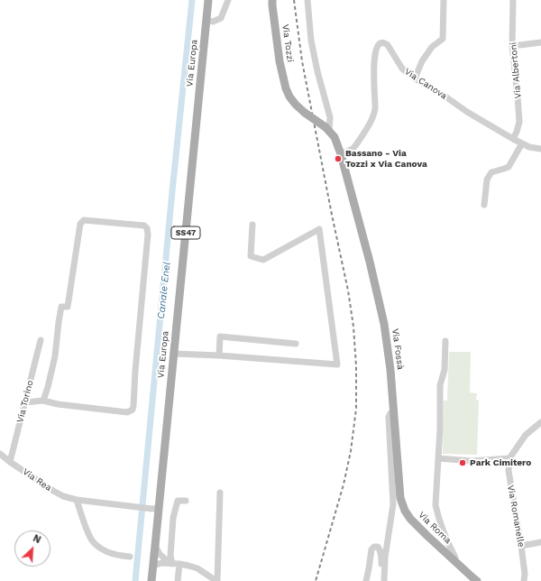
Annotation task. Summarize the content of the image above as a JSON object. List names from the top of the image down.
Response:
{
  "streets": {
    "main road": [
      "Via Tozzi",
      "Via Europa",
      "SS47",
      "Via Fossà",
      "Via Roma"
    ],
    "street": [
      "Via Albertoni",
      "Via Canova",
      "Via Torino",
      "Via Rea",
      "Via Romanelle"
    ]
  },
  "crossings": [
    ["Via Tozzi", "Via Fossà"],
    ["Via Europa", "Via Rea"],
    ["Via Albertoni", "Via Canova"],
    ["Via Canova", "Via Fossà"],
    ["Via Fossà", "Via Roma"],
    ["Via Torino", "Via Rea"]
  ],
  "water": ["Canale Enel"],
  "places": ["Bassano - Via Tozzi x Via Canova", "Park Cimitero"],
  "north": "top right"
}
